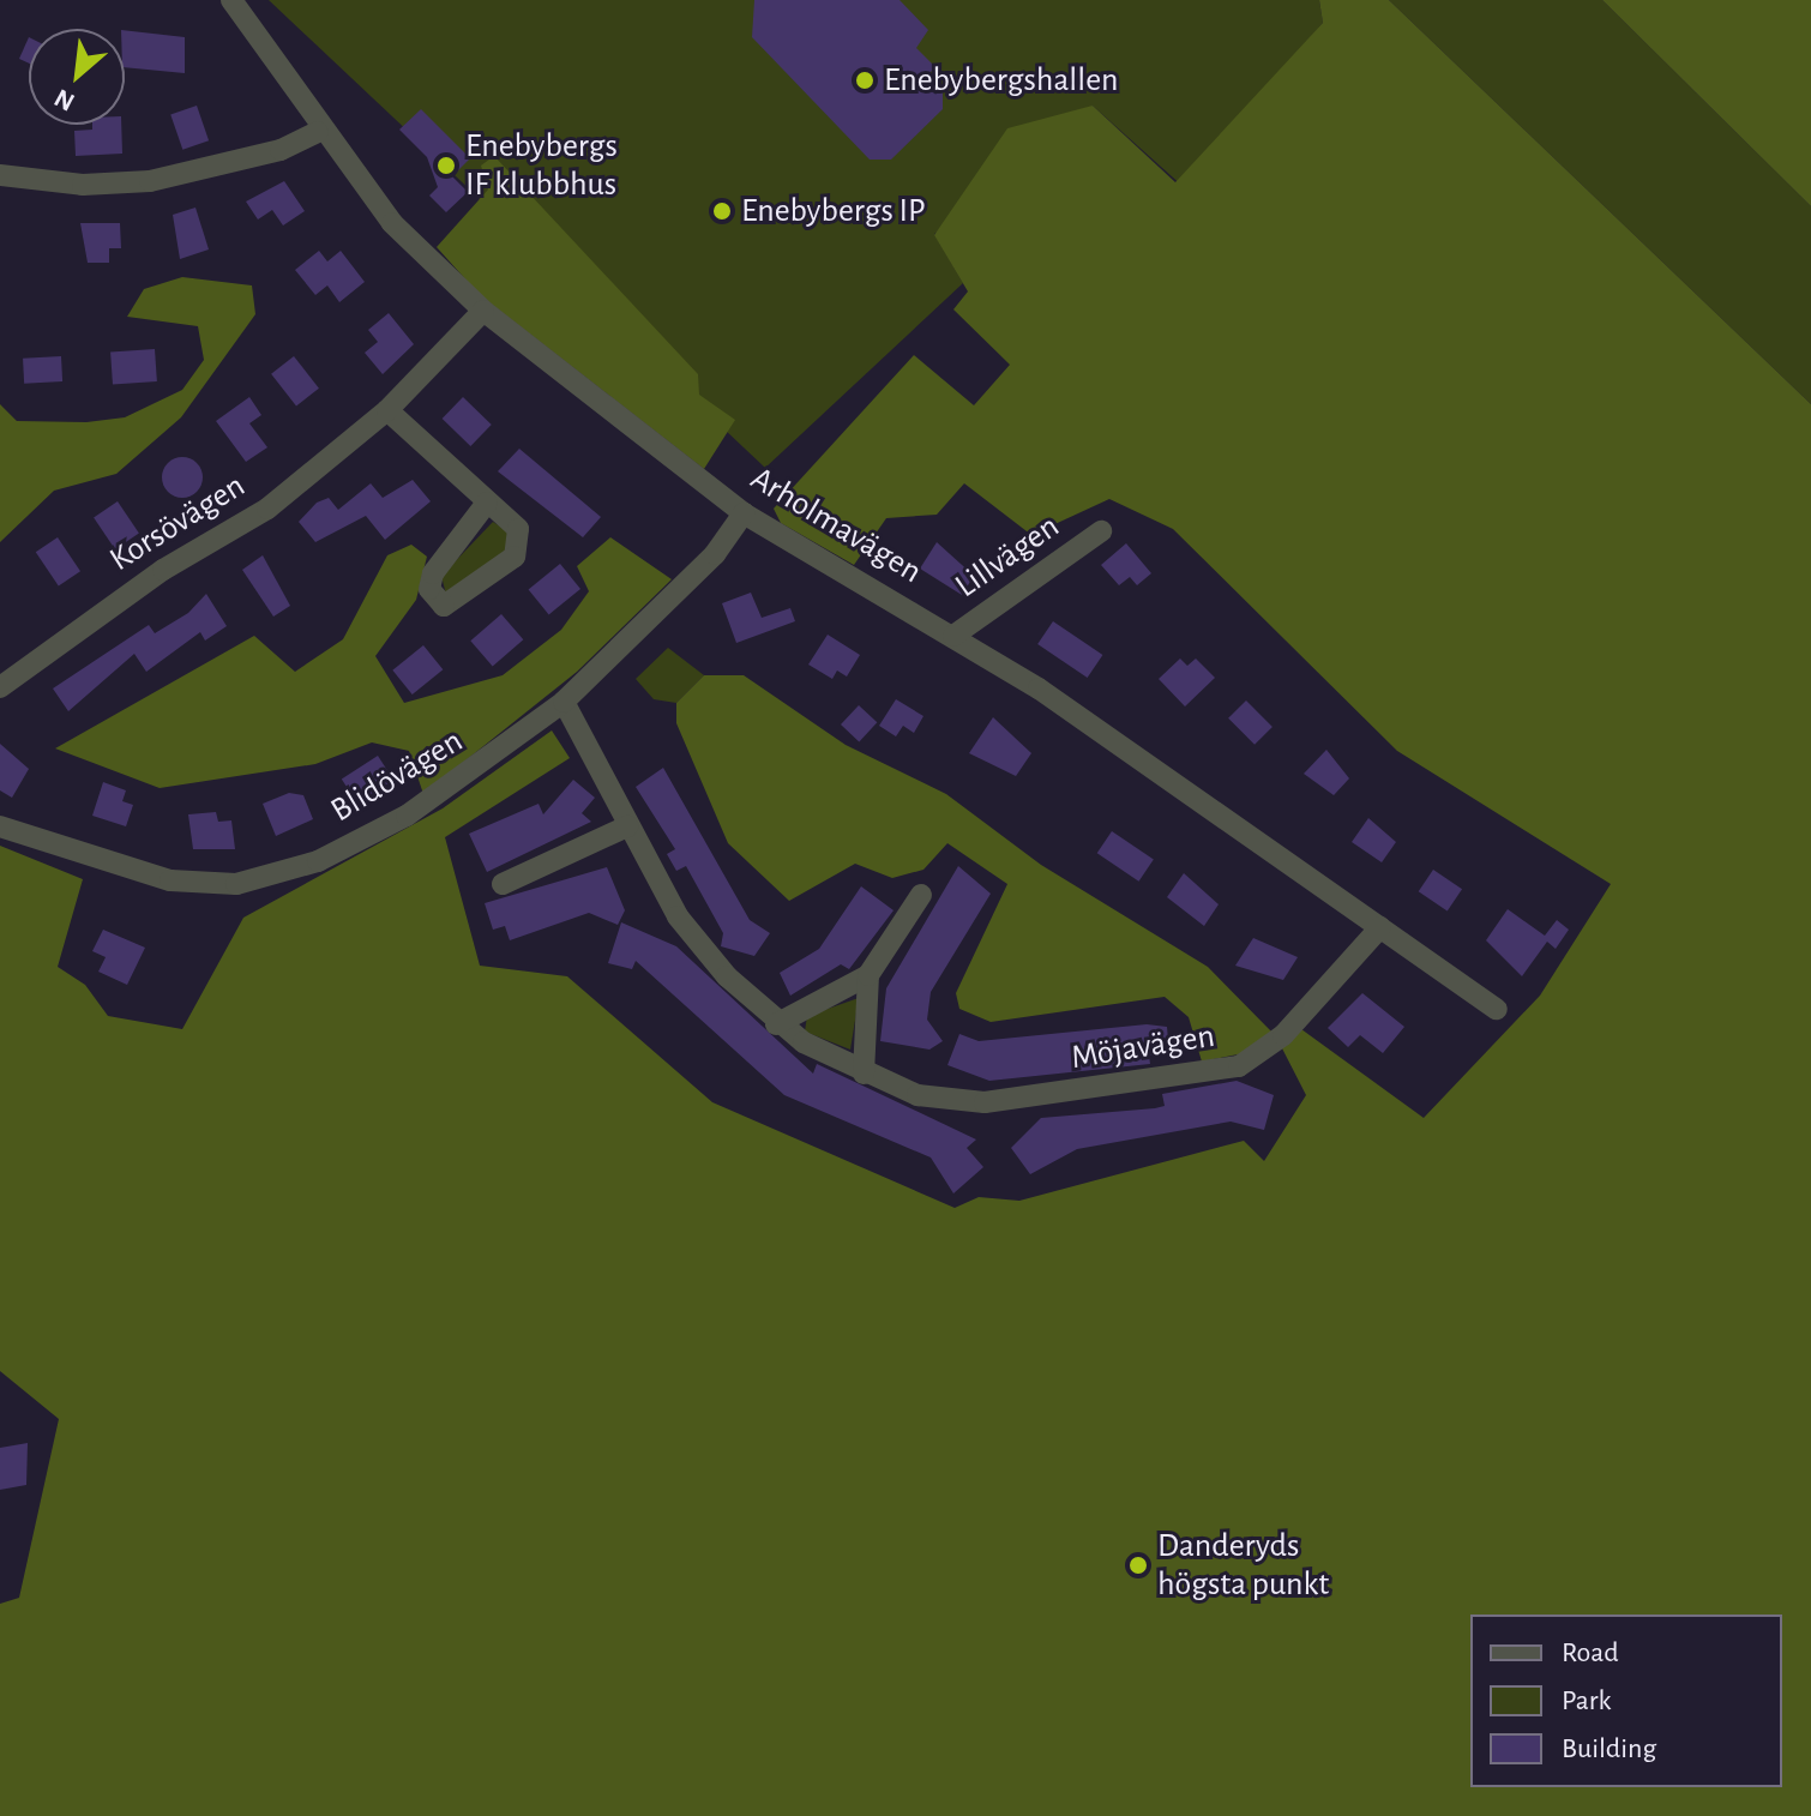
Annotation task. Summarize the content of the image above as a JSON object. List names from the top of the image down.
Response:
{
  "streets": {
    "street": [
      "Korsövägen",
      "Arholmavägen",
      "Lillvägen",
      "Blidövägen",
      "Möjavägen"
    ]
  },
  "crossings": [
    ["Korsövägen", "Arholmavägen"],
    ["Arholmavägen", "Lillvägen"],
    ["Arholmavägen", "Blidövägen"],
    ["Arholmavägen", "Möjavägen"],
    ["Blidövägen", "Möjavägen"]
  ],
  "places": [
    "Enebybergshallen",
    "Enebybergs IF klubbhus",
    "Enebybergs IP",
    "Danderyds högsta punkt"
  ],
  "legend": ["Road", "Park", "Building"],
  "north": "bottom left"
}
